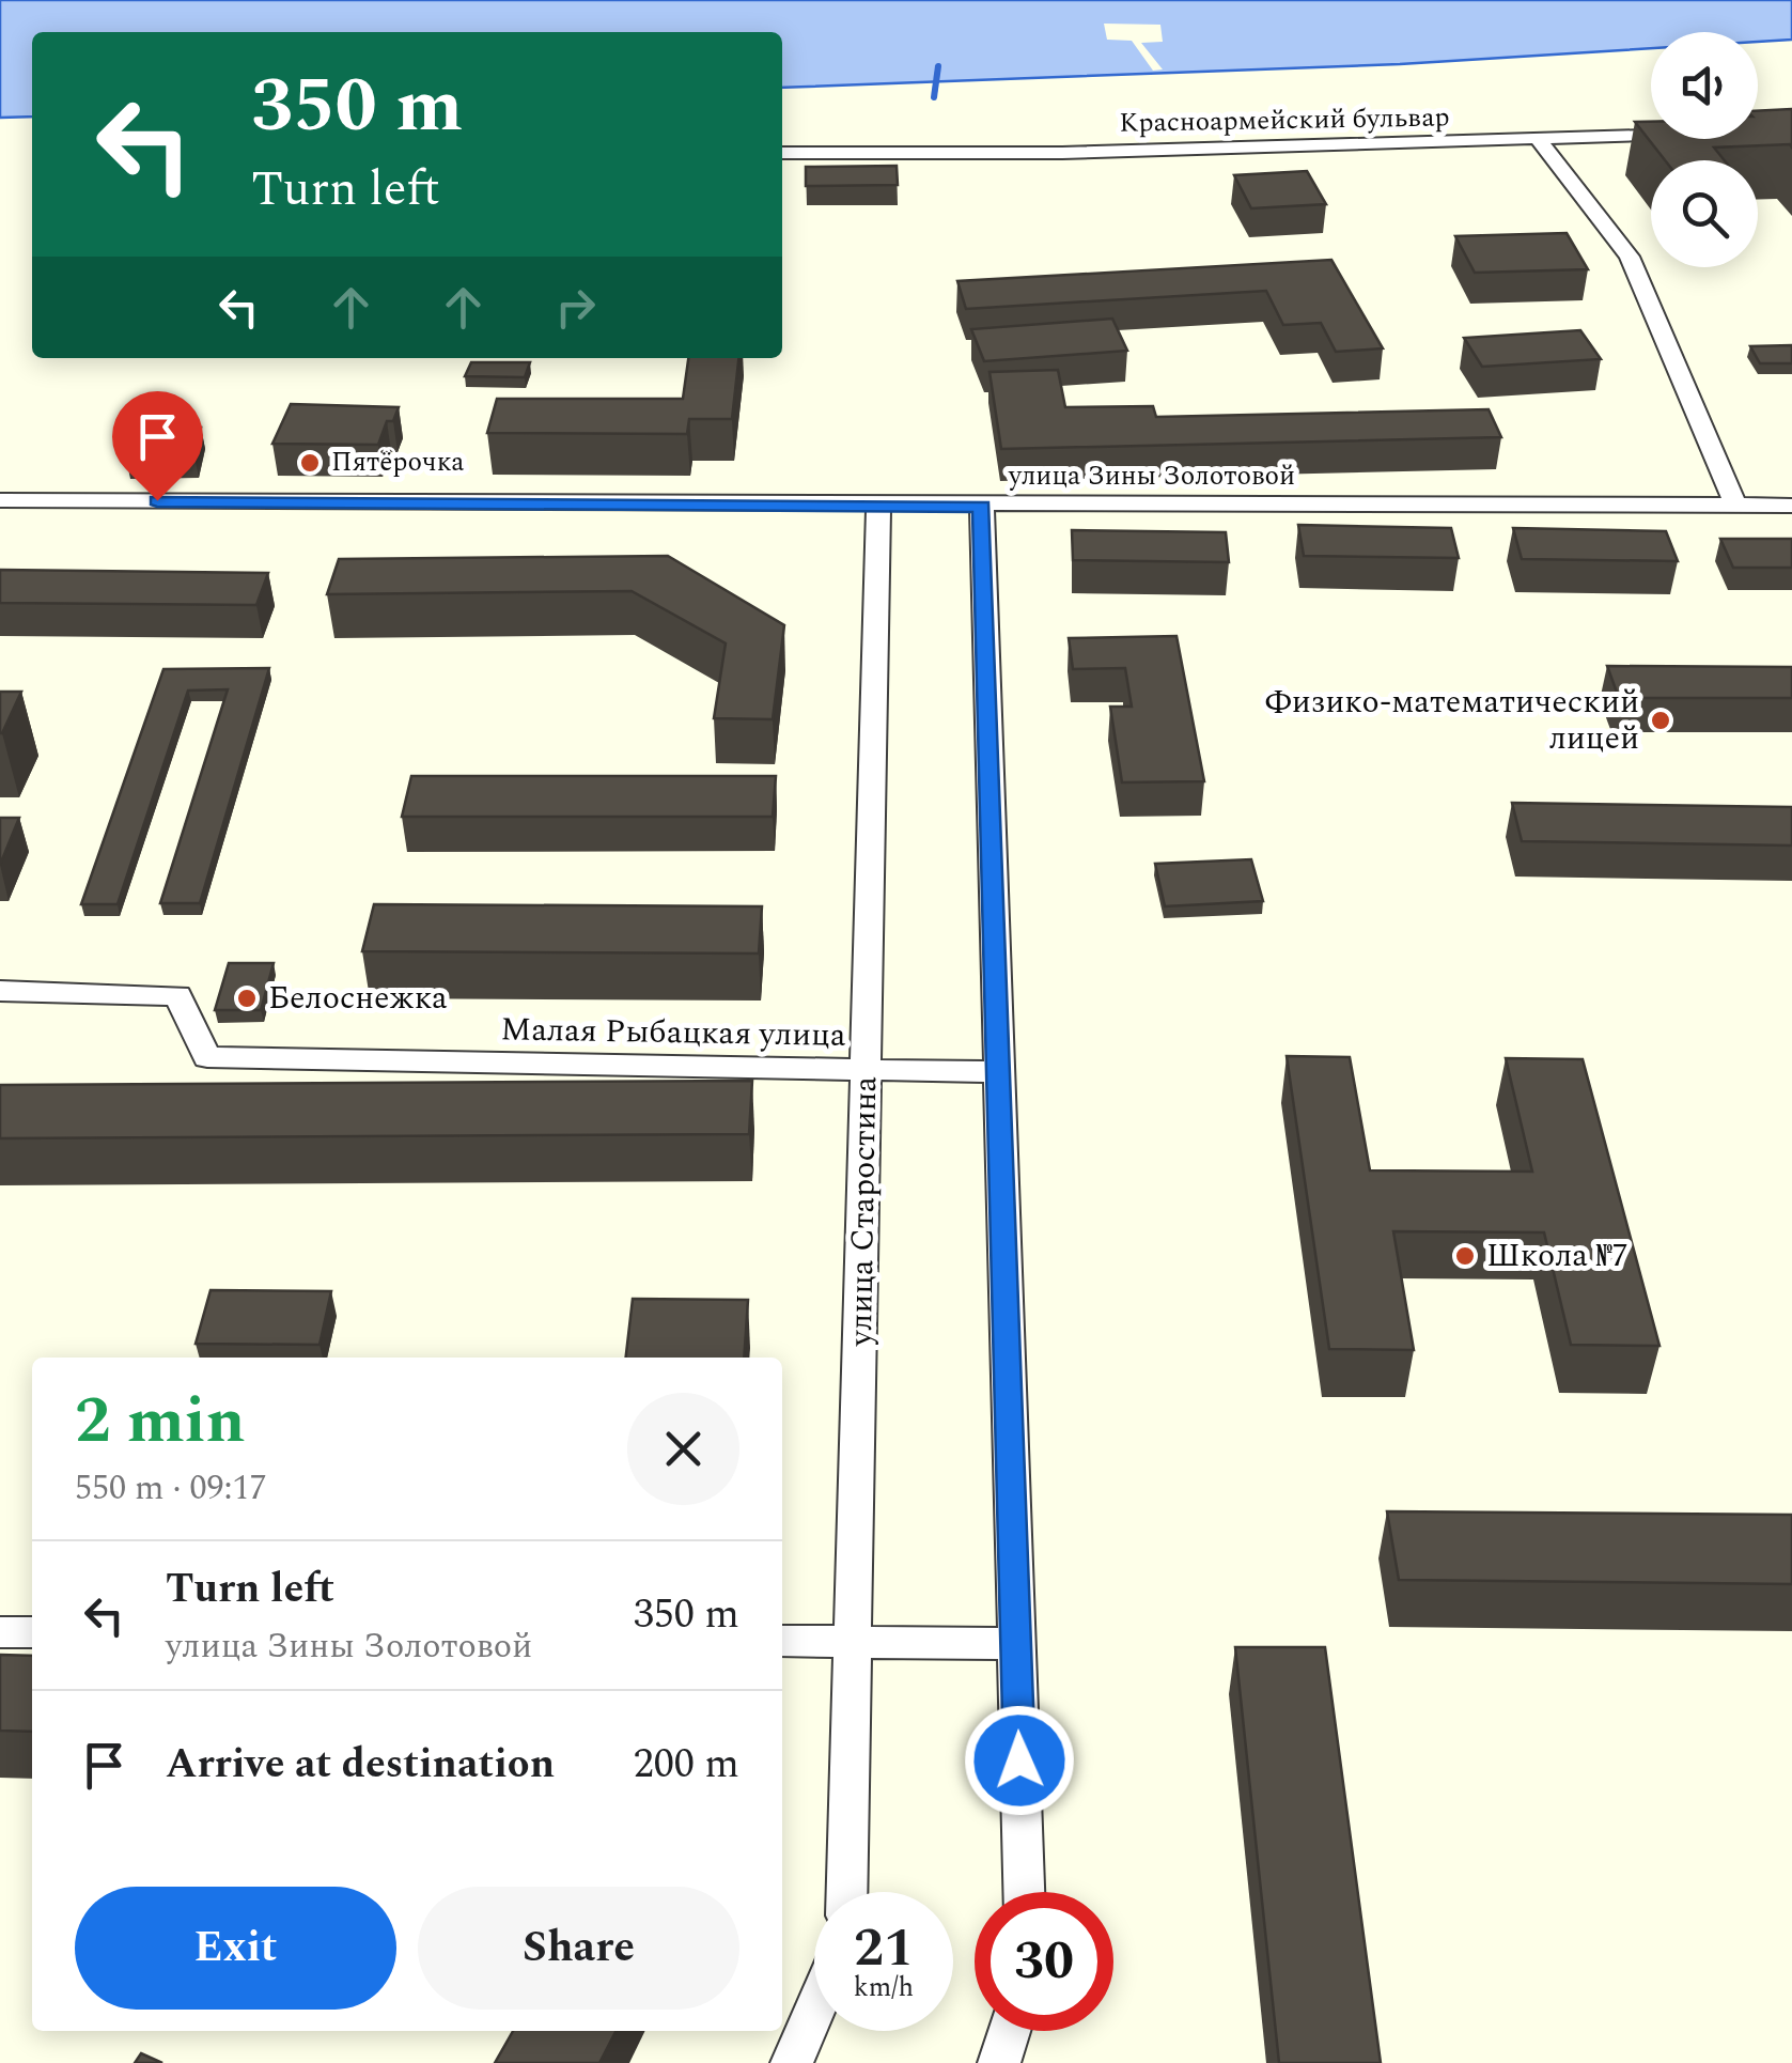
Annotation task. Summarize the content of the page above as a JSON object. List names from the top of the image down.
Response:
{
  "streets": {
    "street": [
      "Красноармейский бульвар",
      "улица Зины Золотовой",
      "Малая Рыбацкая улица",
      "улица Старостина"
    ]
  },
  "crossings": [
    ["улица Зины Золотовой", "улица Старостина"],
    ["Малая Рыбацкая улица", "улица Старостина"]
  ],
  "places": [
    "Пятёрочка",
    "Физико-математический лицей",
    "Белоснежка",
    "Школа №7"
  ],
  "page": {
    "turn": ["350 m", "Turn left"],
    "heading": ["2 min", "550 m · 09:17"],
    "list": [
      {
        "name": "Turn left",
        "note": "улица Зины Золотовой",
        "value": "350 m"
      },
      {
        "name": "Arrive at destination",
        "value": "200 m"
      }
    ],
    "buttons": ["Exit", "Share"],
    "speed": "21 km/h",
    "limit": "30"
  }
}
